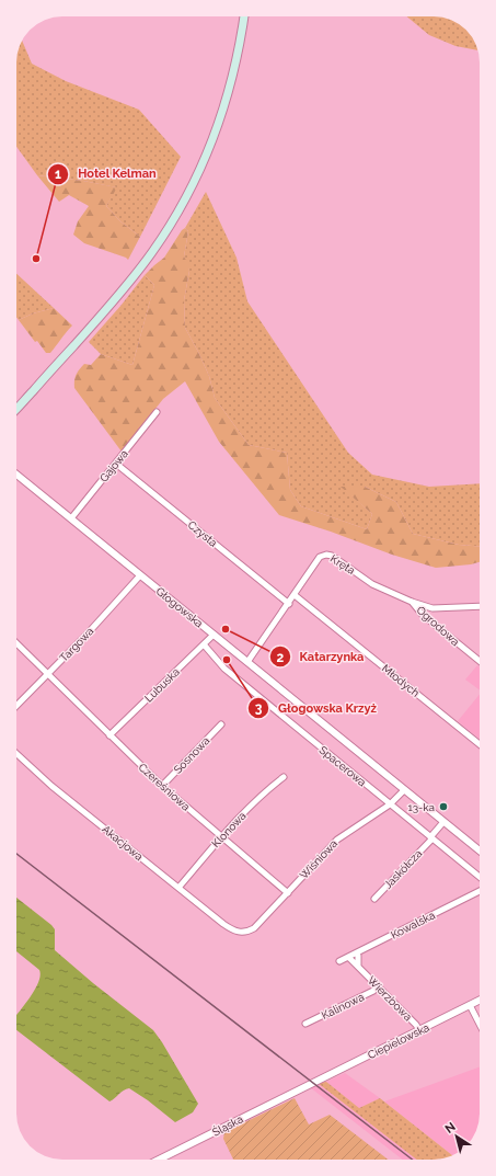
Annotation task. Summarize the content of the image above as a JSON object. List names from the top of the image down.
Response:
{
  "streets": {
    "street": [
      "Gajowa",
      "Czysta",
      "Kręta",
      "Głogowska",
      "Ogrodowa",
      "Targowa",
      "Młodych",
      "Lubuska",
      "Sosnowa",
      "Spacerowa",
      "Czereśniowa",
      "Klonowa",
      "Akacjowa",
      "Wiśniowa",
      "Jaskółcza",
      "Kowalska",
      "Wierzbowa",
      "Kalinowa",
      "Ciepielowska",
      "Śląska"
    ]
  },
  "crossings": [
    ["Gajowa", "Czysta"],
    ["Gajowa", "Głogowska"],
    ["Czysta", "Kręta"],
    ["Kręta", "Głogowska"],
    ["Kręta", "Ogrodowa"],
    ["Kręta", "Młodych"],
    ["Głogowska", "Targowa"],
    ["Głogowska", "Lubuska"],
    ["Głogowska", "Wiśniowa"],
    ["Głogowska", "Jaskółcza"],
    ["Targowa", "Czereśniowa"],
    ["Lubuska", "Spacerowa"],
    ["Lubuska", "Czereśniowa"],
    ["Sosnowa", "Czereśniowa"],
    ["Spacerowa", "Wiśniowa"],
    ["Spacerowa", "Jaskółcza"],
    ["Czereśniowa", "Klonowa"],
    ["Czereśniowa", "Wiśniowa"],
    ["Klonowa", "Akacjowa"],
    ["Akacjowa", "Wiśniowa"],
    ["Kowalska", "Wierzbowa"],
    ["Wierzbowa", "Kalinowa"],
    ["Wierzbowa", "Ciepielowska"],
    ["Ciepielowska", "Śląska"]
  ],
  "places": [
    "Hotel Kelman",
    "Katarzynka",
    "Głogowska Krzyż",
    "13-ka"
  ],
  "north": "top left"
}
